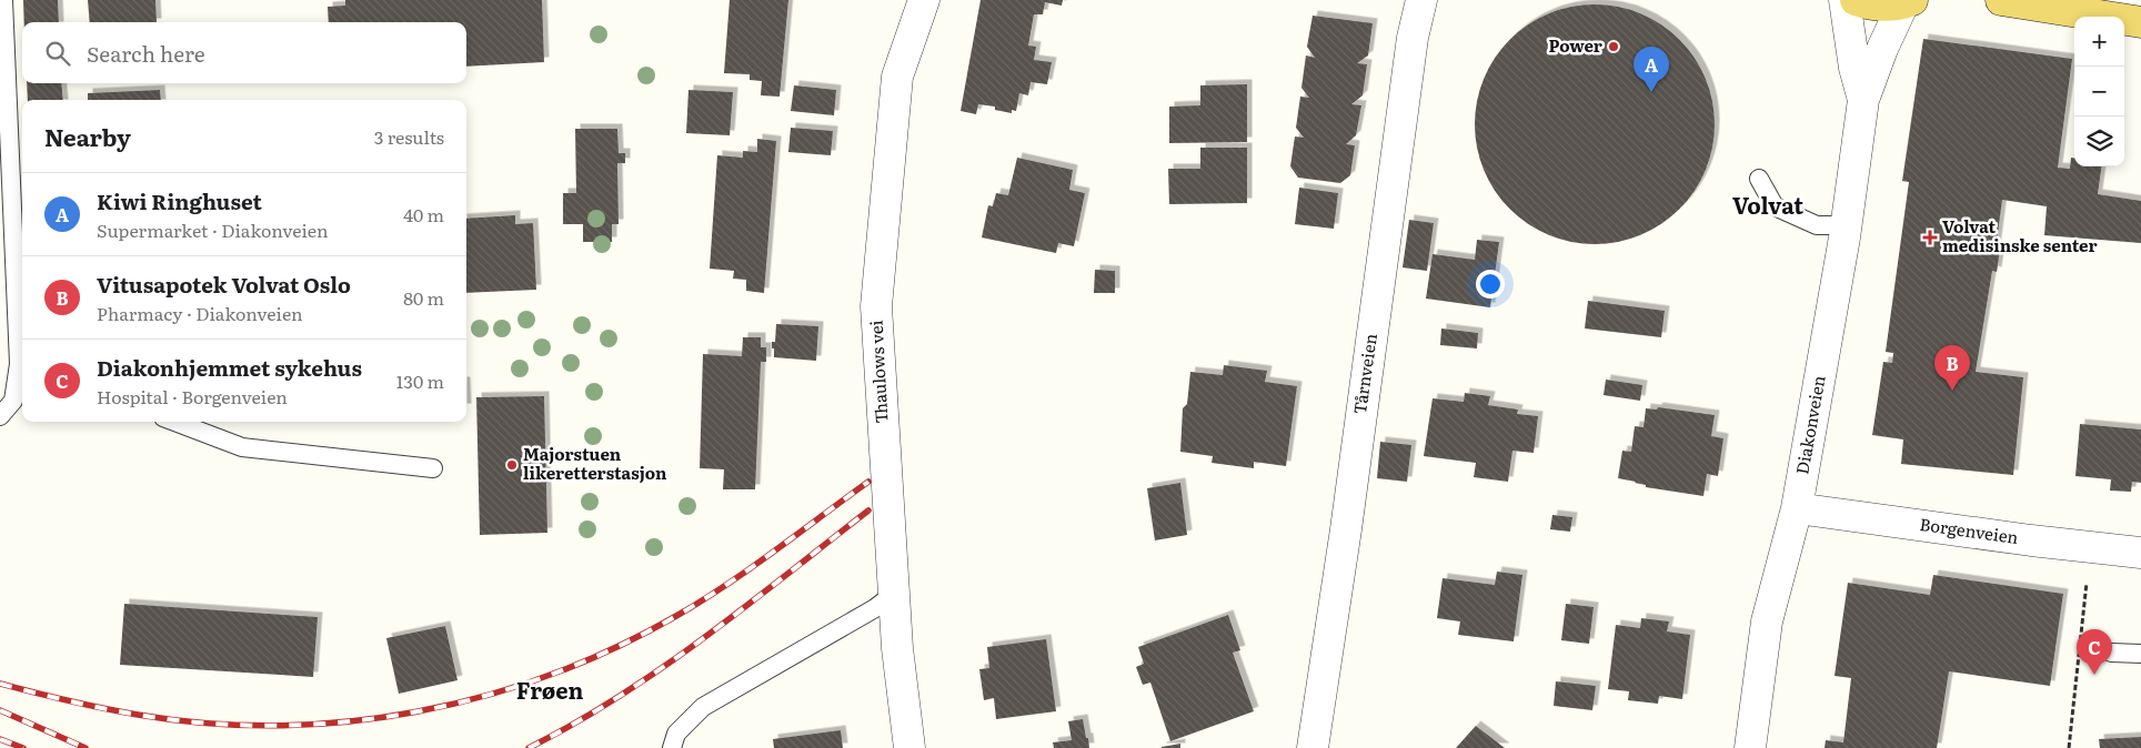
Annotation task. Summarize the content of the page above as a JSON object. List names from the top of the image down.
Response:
{
  "streets": {
    "street": [
      "Thaulows vei",
      "Tårnveien",
      "Diakonveien",
      "Borgenveien"
    ]
  },
  "crossings": [
    ["Diakonveien", "Borgenveien"]
  ],
  "districts": ["Volvat", "Frøen"],
  "places": {
    "other": ["Power", "Majorstuen likeretterstasjon"],
    "health": ["Volvat medisinske senter"]
  },
  "page": {
    "map_buttons": ["+", "−"],
    "search": "Search here",
    "pins": ["A", "B", "C"],
    "heading": ["Nearby", "3 results"],
    "list": [
      {
        "mark": "A",
        "name": "Kiwi Ringhuset",
        "note": "Supermarket · Diakonveien",
        "value": "40 m"
      },
      {
        "mark": "B",
        "name": "Vitusapotek Volvat Oslo",
        "note": "Pharmacy · Diakonveien",
        "value": "80 m"
      },
      {
        "mark": "C",
        "name": "Diakonhjemmet sykehus",
        "note": "Hospital · Borgenveien",
        "value": "130 m"
      }
    ]
  }
}
